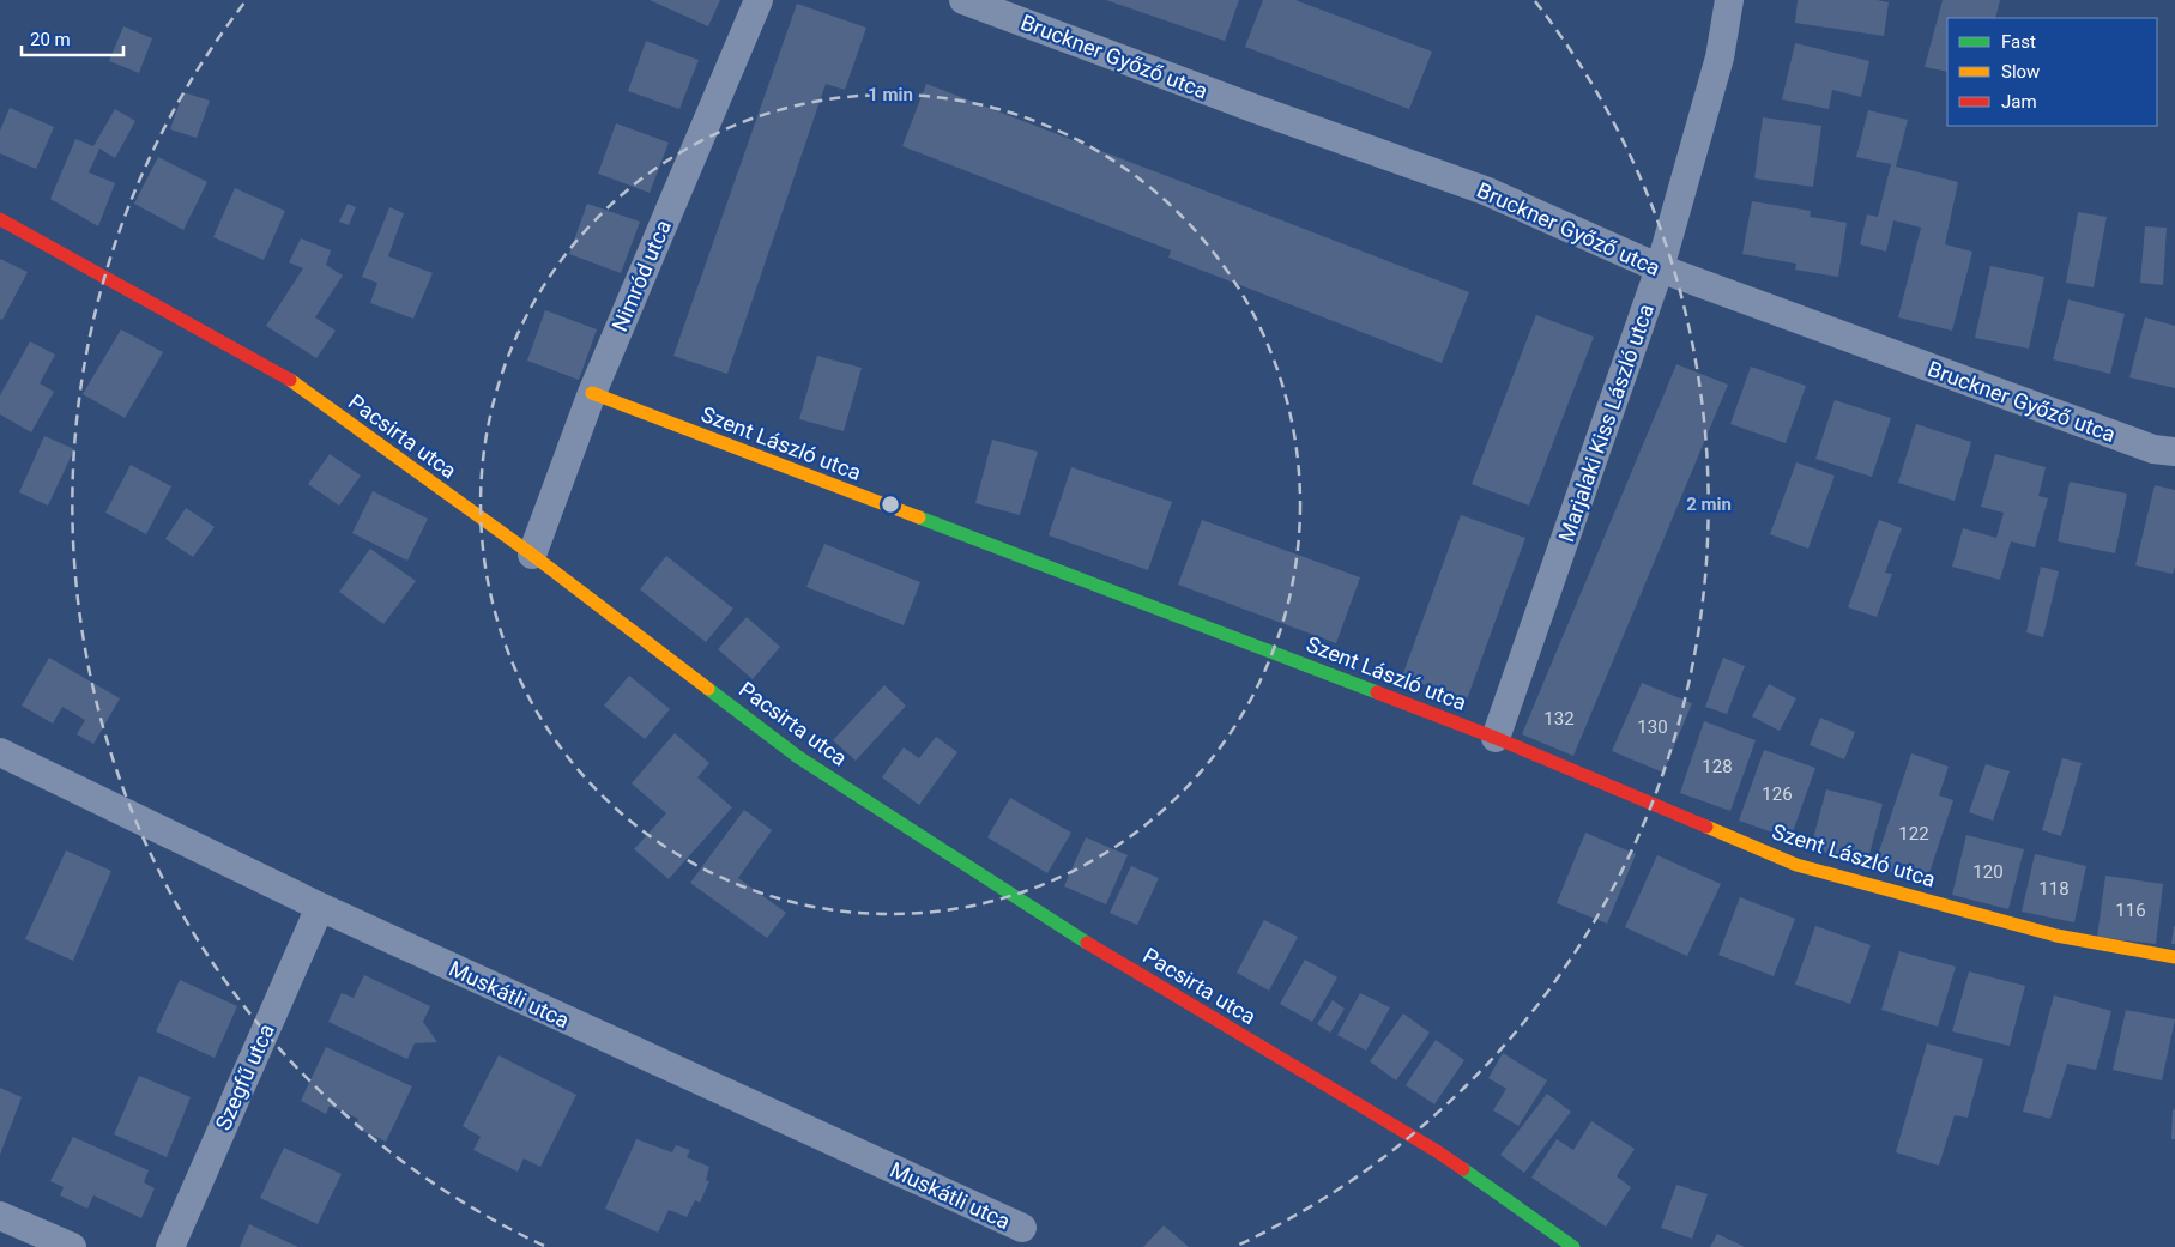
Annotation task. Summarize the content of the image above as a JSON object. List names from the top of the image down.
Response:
{
  "streets": {
    "street": [
      "Bruckner Győző utca",
      "Nimród utca",
      "Marjalaki Kiss László utca",
      "Pacsirta utca",
      "Szent László utca",
      "Muskátli utca",
      "Szegfű utca"
    ]
  },
  "crossings": [
    ["Bruckner Győző utca", "Marjalaki Kiss László utca"],
    ["Nimród utca", "Pacsirta utca"],
    ["Nimród utca", "Szent László utca"],
    ["Marjalaki Kiss László utca", "Szent László utca"],
    ["Muskátli utca", "Szegfű utca"]
  ],
  "house_numbers": [
    "132",
    "130",
    "128",
    "126",
    "122",
    "120",
    "118",
    "116"
  ],
  "legend": ["Fast", "Slow", "Jam"],
  "scale_bar": "20 m",
  "rings": ["1 min", "2 min"]
}
